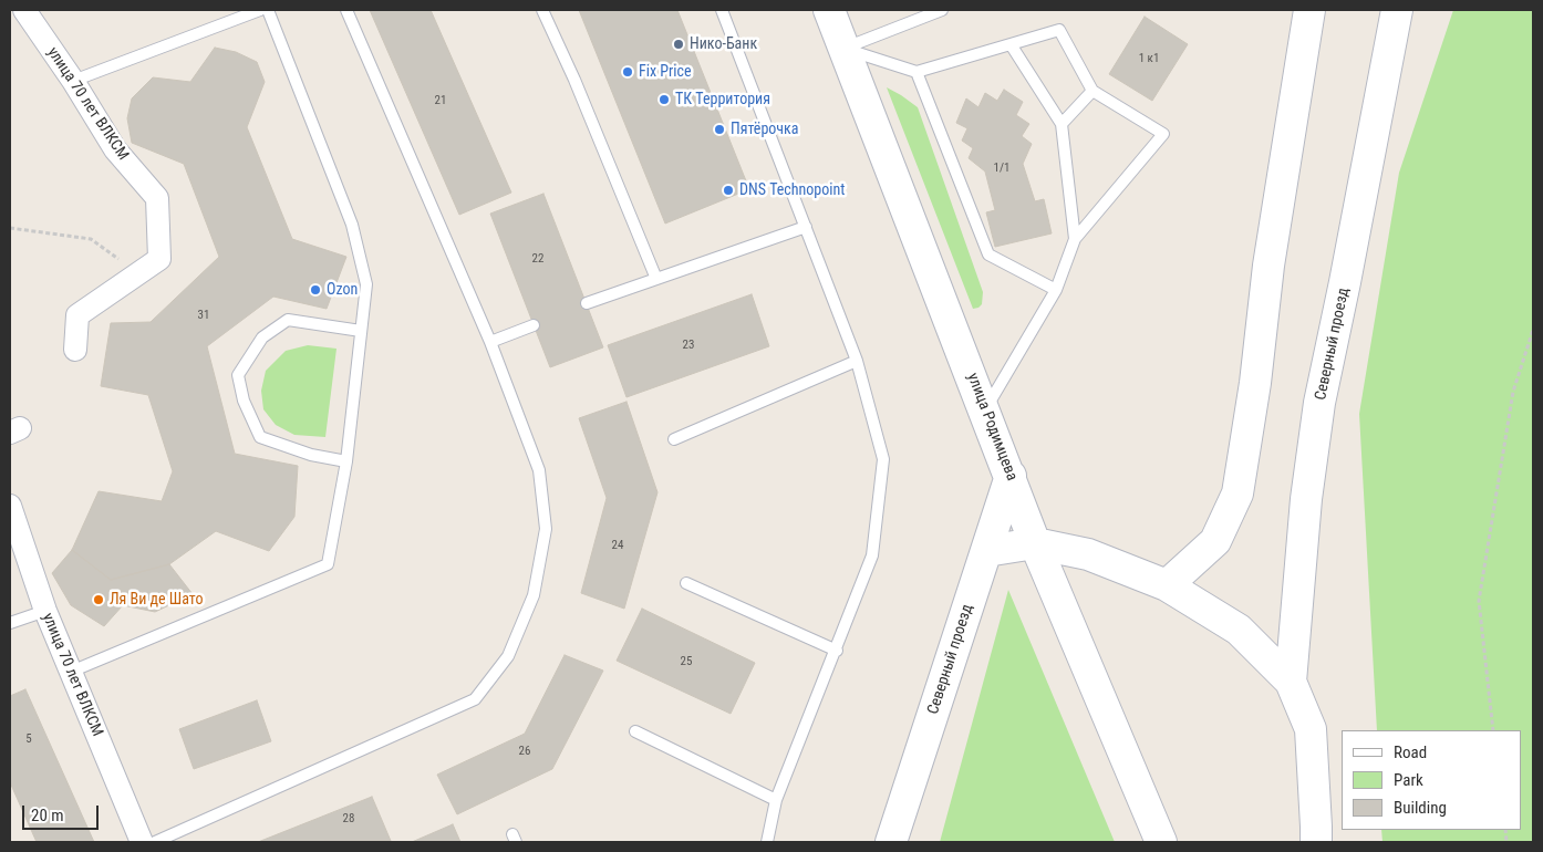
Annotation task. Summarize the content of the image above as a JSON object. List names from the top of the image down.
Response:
{
  "streets": {
    "main road": ["Северный проезд", "улица Родимцева"],
    "street": ["улица 70 лет ВЛКСМ"]
  },
  "crossings": [
    ["Северный проезд", "улица Родимцева"]
  ],
  "places": [
    "Нико-Банк",
    "Fix Price",
    "ТК Территория",
    "Пятёрочка",
    "DNS Technopoint",
    "Ozon",
    "Ля Ви де Шато"
  ],
  "house_numbers": [
    "1 к1",
    "21",
    "1/1",
    "22",
    "31",
    "23",
    "24",
    "25",
    "5",
    "26",
    "28"
  ],
  "legend": ["Road", "Park", "Building"],
  "scale_bar": "20 m"
}
